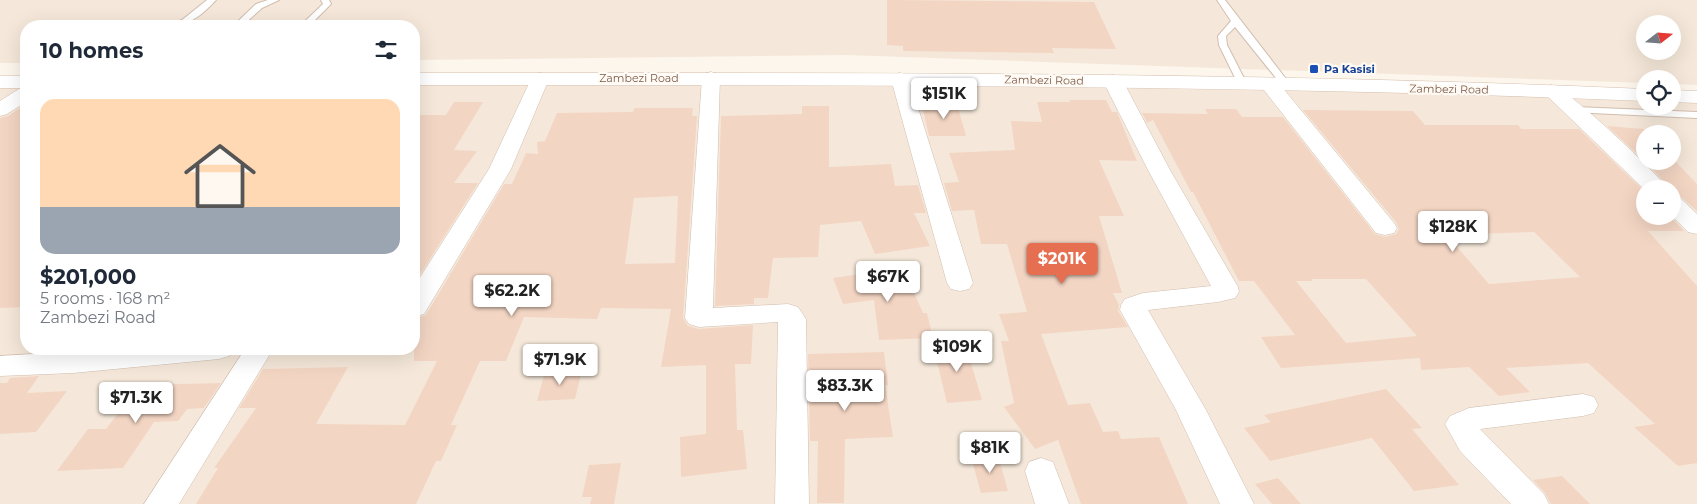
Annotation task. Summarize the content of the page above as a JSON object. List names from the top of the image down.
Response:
{
  "streets": {
    "main road": ["Zambezi Road"]
  },
  "places": {
    "transit": ["Pa Kasisi"]
  },
  "north": "right",
  "page": {
    "map_buttons": ["+", "−"],
    "heading": "10 homes",
    "price": [
      "$151K",
      "$128K",
      "$201K",
      "$67K",
      "$62.2K",
      "$109K",
      "$71.9K",
      "$83.3K",
      "$71.3K",
      "$81K"
    ],
    "list": [
      {
        "name": "$201,000",
        "note": "5 rooms · 168 m² · Zambezi Road"
      }
    ]
  }
}
